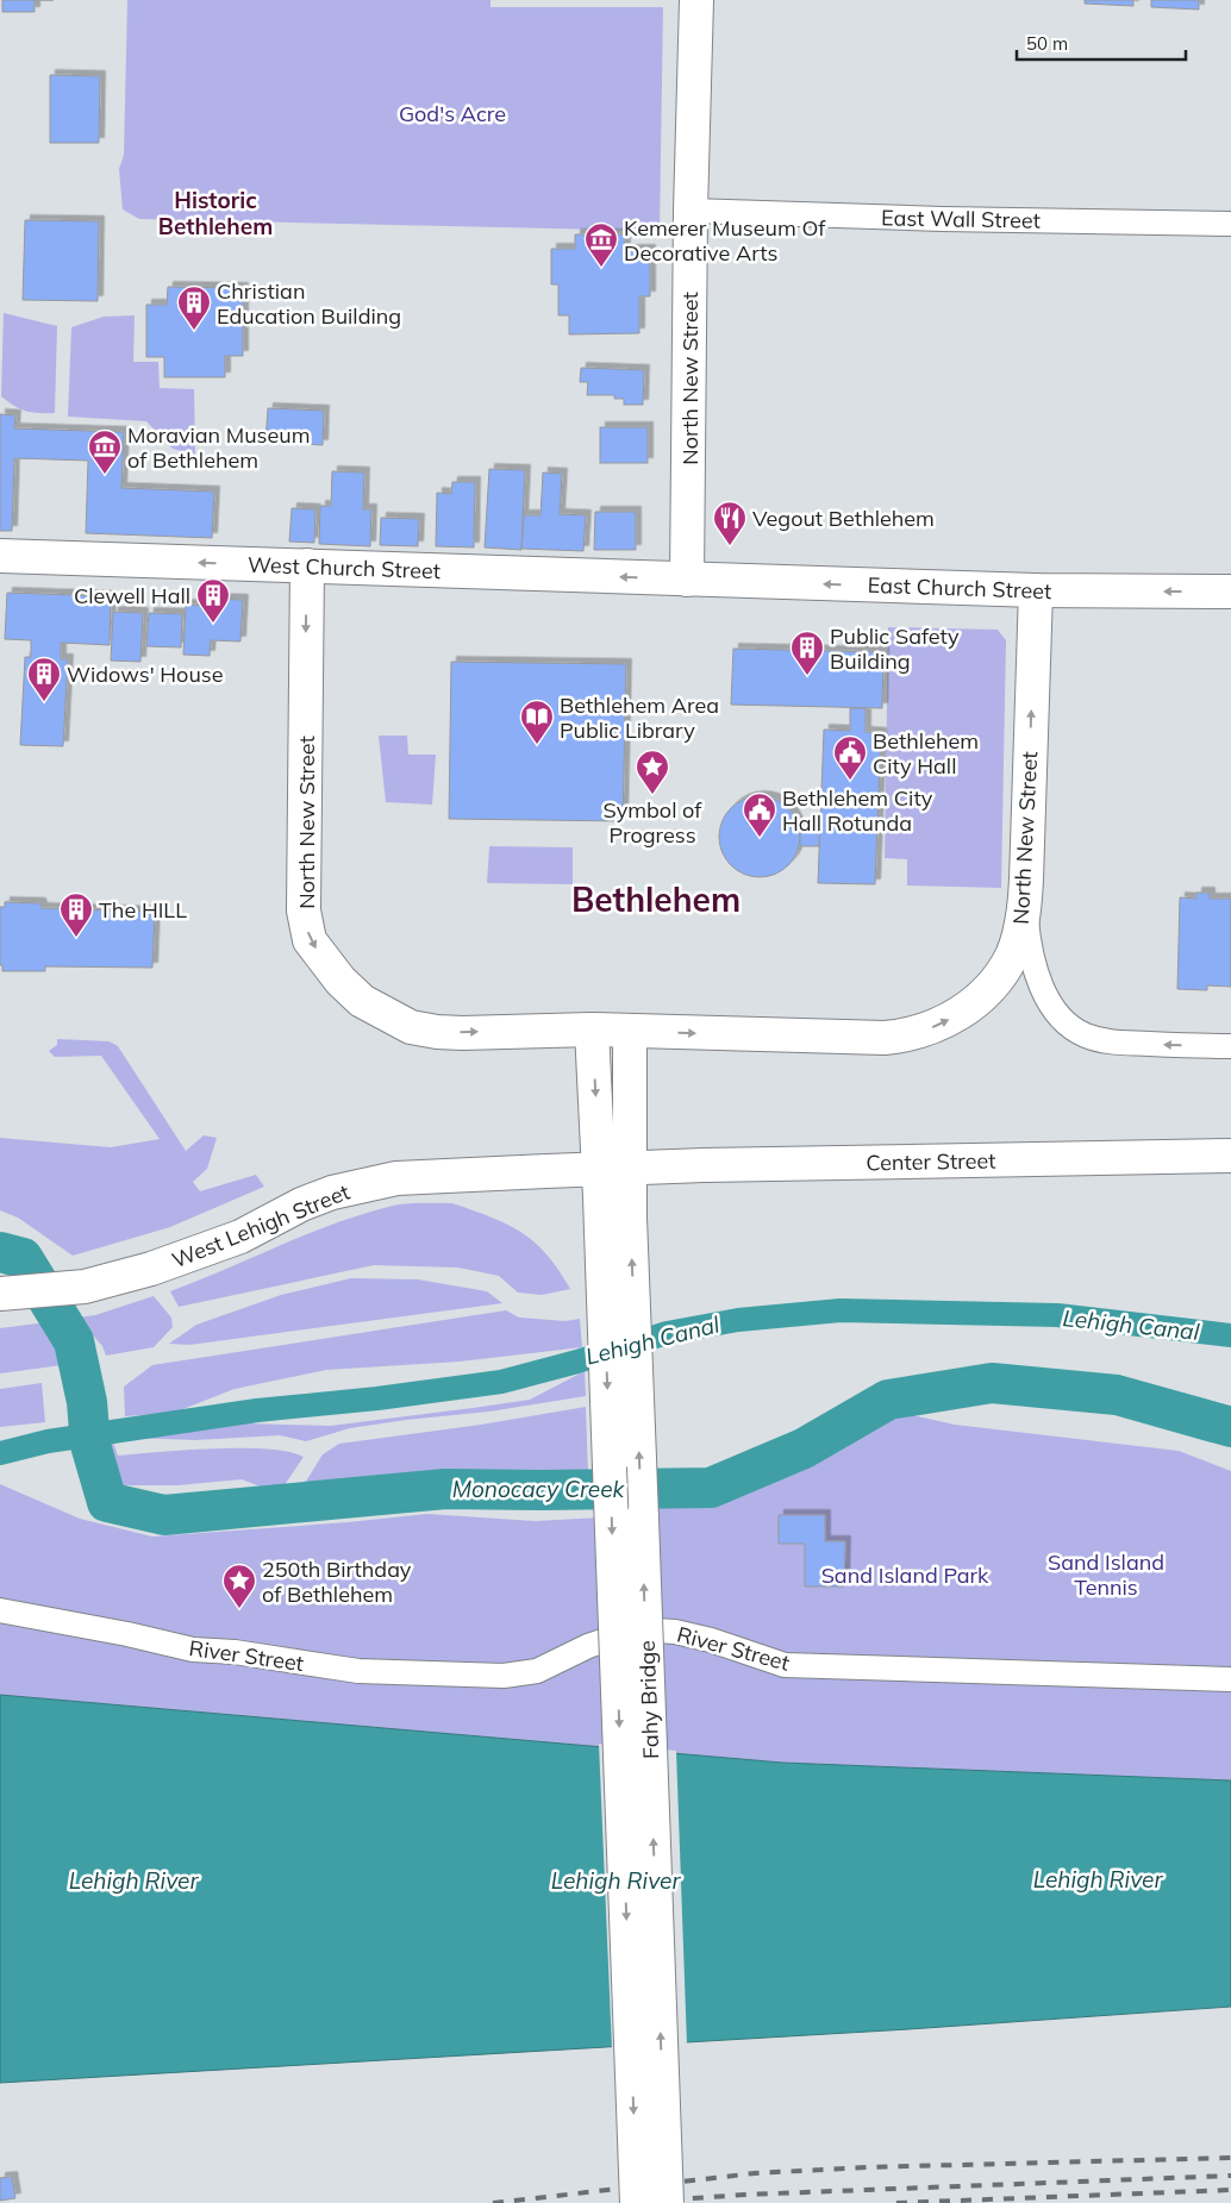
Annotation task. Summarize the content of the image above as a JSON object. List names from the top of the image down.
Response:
{
  "streets": {
    "main road": [
      "North New Street",
      "West Church Street",
      "East Church Street",
      "Center Street",
      "West Lehigh Street",
      "Fahy Bridge"
    ],
    "street": ["East Wall Street", "River Street"]
  },
  "crossings": [
    ["East Wall Street", "North New Street"],
    ["North New Street", "West Church Street"],
    ["North New Street", "East Church Street"],
    ["West Church Street", "East Church Street"],
    ["Center Street", "West Lehigh Street"],
    ["Center Street", "Fahy Bridge"],
    ["West Lehigh Street", "Fahy Bridge"]
  ],
  "one_way": ["West Church Street", "East Church Street"],
  "districts": ["Historic Bethlehem", "Bethlehem"],
  "water": ["Lehigh Canal", "Monocacy Creek", "Lehigh River"],
  "parks": ["God's Acre", "Sand Island Tennis", "Sand Island Park"],
  "places": {
    "museum": ["Kemerer Museum Of Decorative Arts", "Moravian Museum of Bethlehem"],
    "building": [
      "Christian Education Building",
      "Clewell Hall",
      "Public Safety Building",
      "Widows' House",
      "The HILL"
    ],
    "restaurant": ["Vegout Bethlehem"],
    "library": ["Bethlehem Area Public Library"],
    "public building": ["Bethlehem City Hall", "Bethlehem City Hall Rotunda"],
    "place": ["Symbol of Progress", "250th Birthday of Bethlehem"]
  },
  "scale_bar": "50 m"
}
